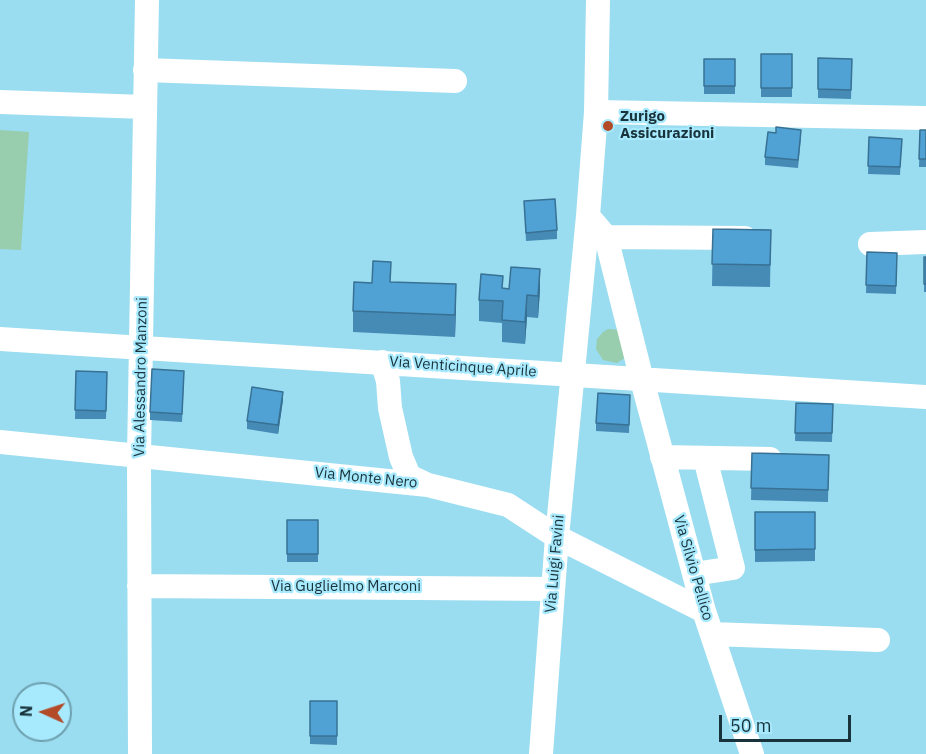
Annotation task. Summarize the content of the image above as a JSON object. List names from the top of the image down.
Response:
{
  "streets": {
    "street": [
      "Via Venticinque Aprile",
      "Via Alessandro Manzoni",
      "Via Monte Nero",
      "Via Luigi Favini",
      "Via Silvio Pellico",
      "Via Guglielmo Marconi"
    ]
  },
  "crossings": [
    ["Via Venticinque Aprile", "Via Alessandro Manzoni"],
    ["Via Venticinque Aprile", "Via Luigi Favini"],
    ["Via Venticinque Aprile", "Via Silvio Pellico"],
    ["Via Alessandro Manzoni", "Via Monte Nero"],
    ["Via Alessandro Manzoni", "Via Guglielmo Marconi"],
    ["Via Monte Nero", "Via Luigi Favini"],
    ["Via Monte Nero", "Via Silvio Pellico"],
    ["Via Luigi Favini", "Via Guglielmo Marconi"]
  ],
  "places": ["Zurigo Assicurazioni"],
  "scale_bar": "50 m",
  "north": "left"
}
